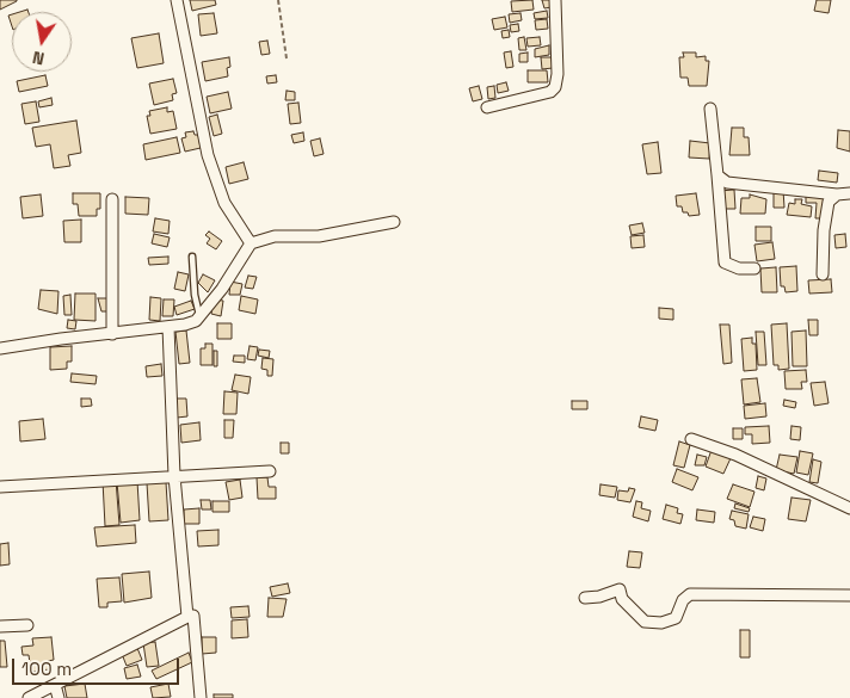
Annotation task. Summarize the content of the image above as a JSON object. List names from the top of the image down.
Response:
{
  "scale_bar": "100 m",
  "north": "bottom"
}
